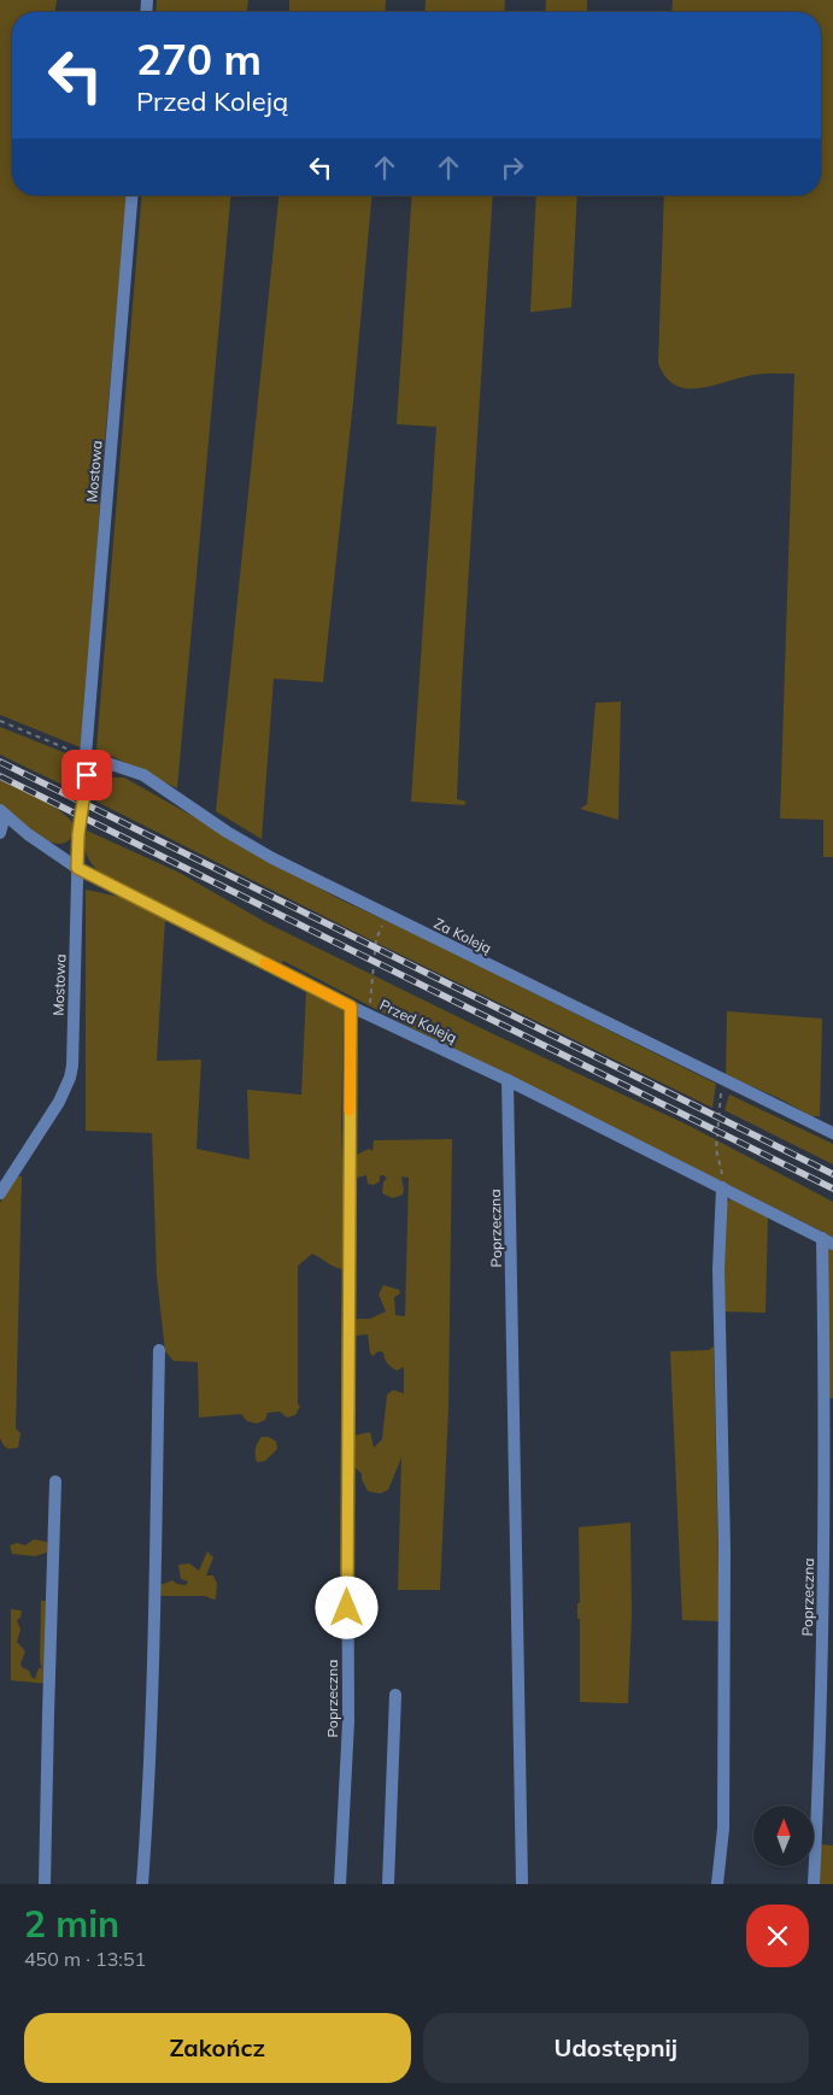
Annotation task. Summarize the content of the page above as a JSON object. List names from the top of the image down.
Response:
{
  "streets": {
    "street": [
      "Mostowa",
      "Za Koleją",
      "Przed Koleją",
      "Poprzeczna"
    ]
  },
  "crossings": [
    ["Mostowa", "Za Koleją"],
    ["Mostowa", "Przed Koleją"],
    ["Przed Koleją", "Poprzeczna"]
  ],
  "north": "top",
  "page": {
    "turn": ["270 m", "Przed Koleją"],
    "heading": ["2 min", "450 m · 13:51"],
    "buttons": ["Zakończ", "Udostępnij"]
  }
}
